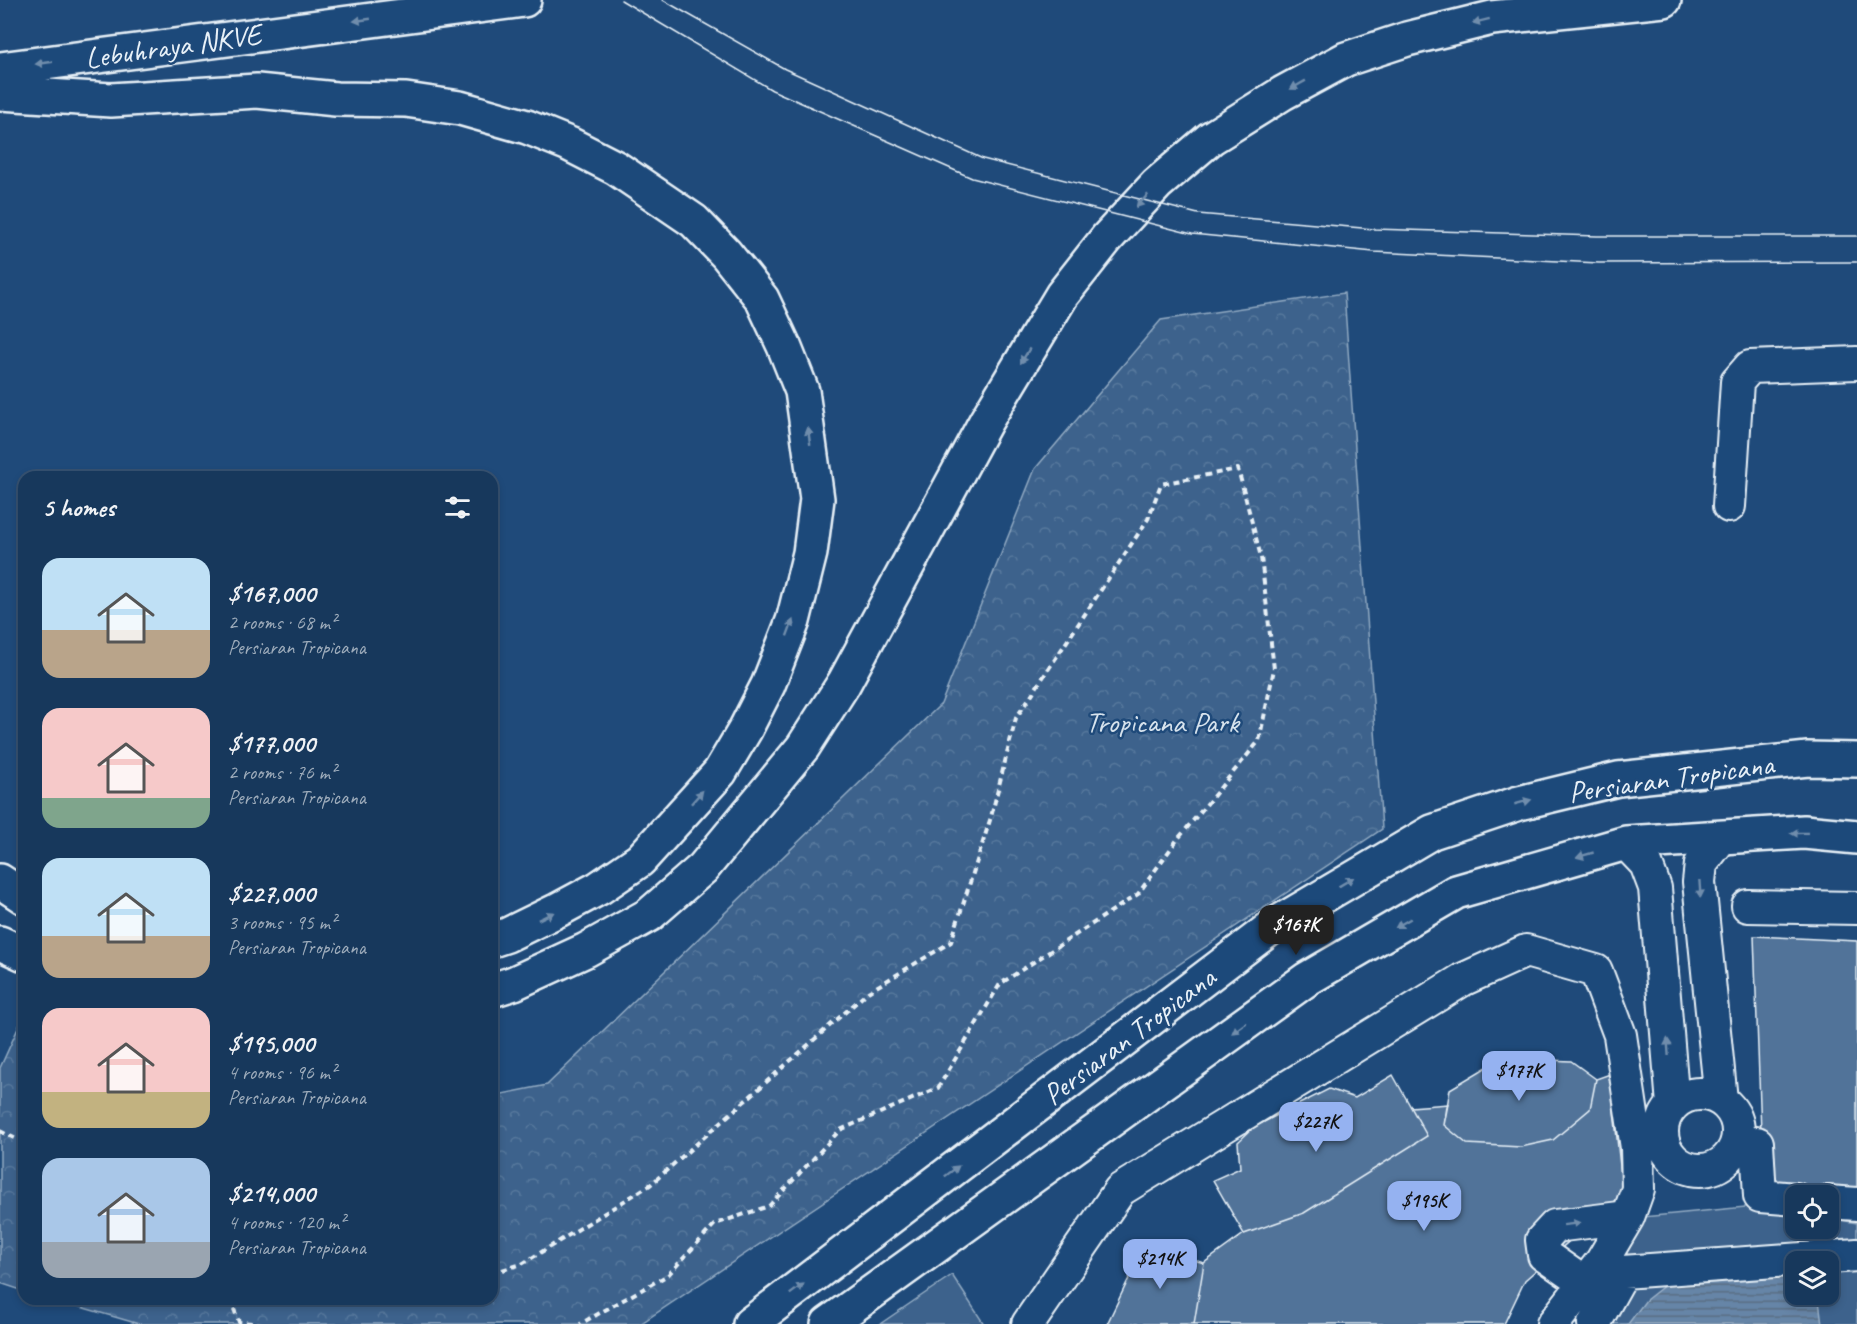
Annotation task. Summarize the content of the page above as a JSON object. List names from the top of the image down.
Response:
{
  "streets": {
    "main road": ["Lebuhraya NKVE", "Persiaran Tropicana"]
  },
  "one_way": ["Lebuhraya NKVE"],
  "parks": ["Tropicana Park"],
  "page": {
    "heading": "5 homes",
    "list": [
      {
        "name": "$167,000",
        "note": "2 rooms · 68 m² · Persiaran Tropicana"
      },
      {
        "name": "$177,000",
        "note": "2 rooms · 76 m² · Persiaran Tropicana"
      },
      {
        "name": "$227,000",
        "note": "3 rooms · 95 m² · Persiaran Tropicana"
      },
      {
        "name": "$195,000",
        "note": "4 rooms · 96 m² · Persiaran Tropicana"
      },
      {
        "name": "$214,000",
        "note": "4 rooms · 120 m² · Persiaran Tropicana"
      }
    ],
    "price": [
      "$167K",
      "$177K",
      "$227K",
      "$195K",
      "$214K"
    ]
  }
}
